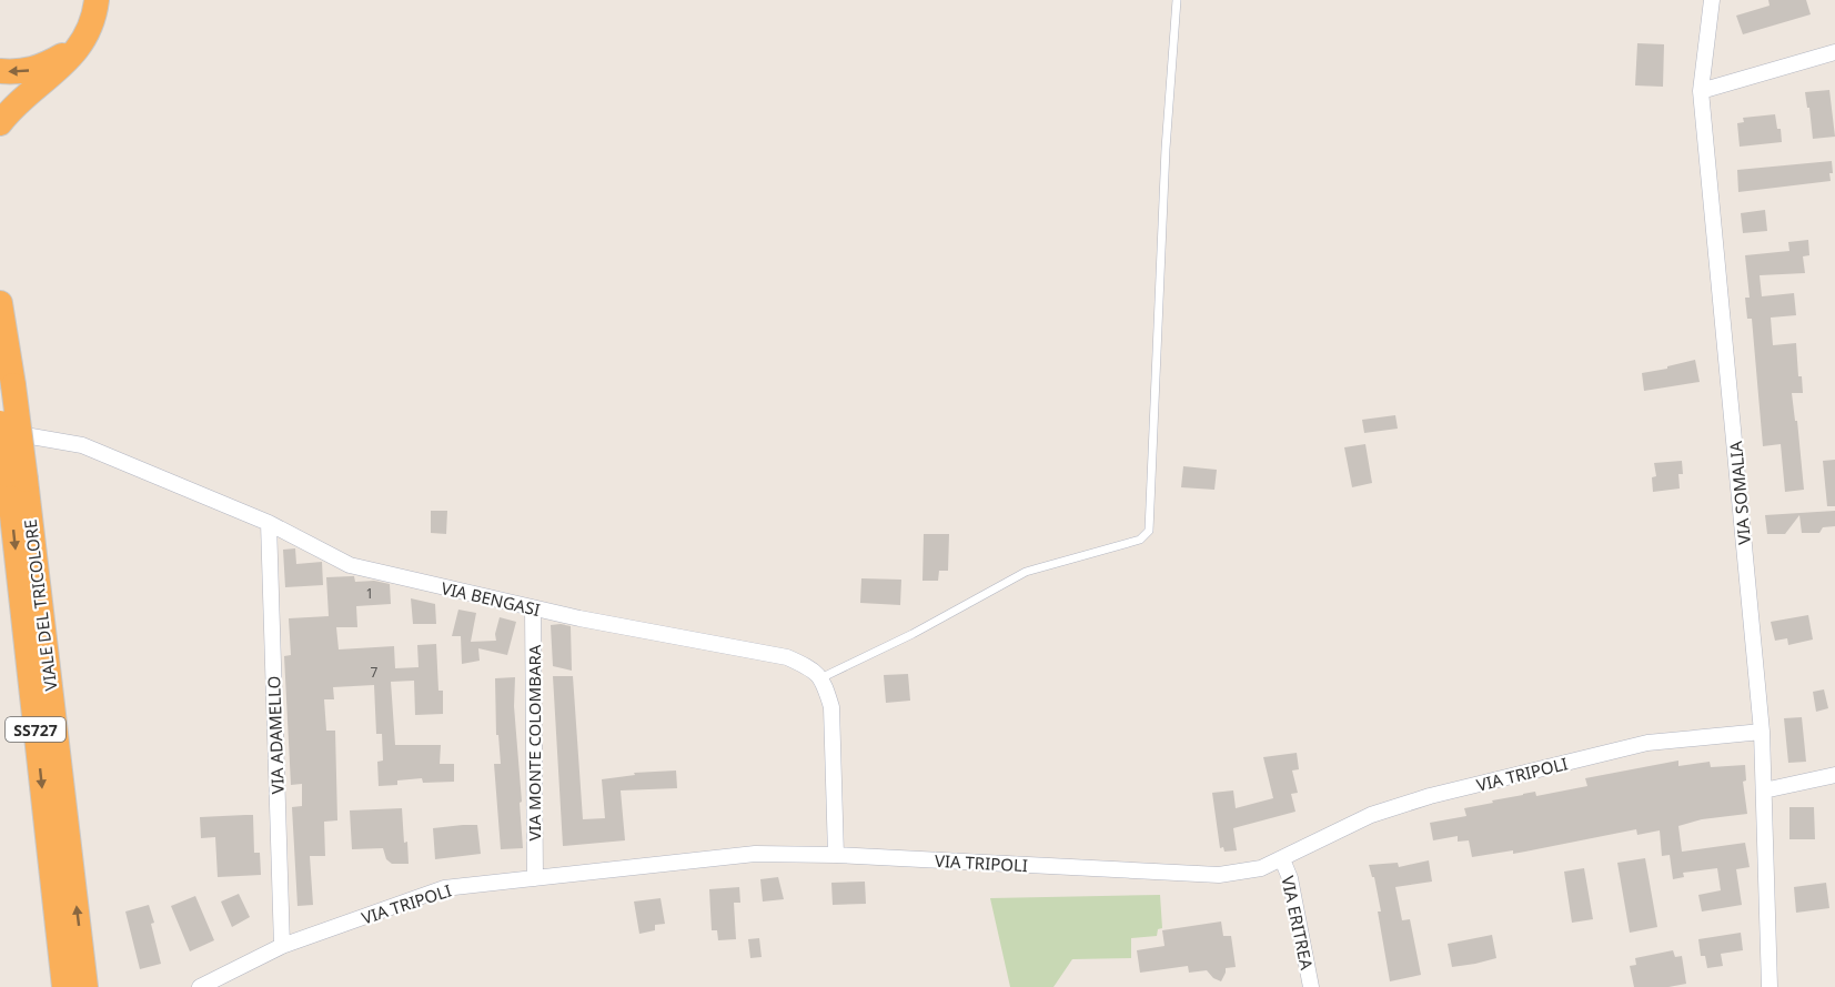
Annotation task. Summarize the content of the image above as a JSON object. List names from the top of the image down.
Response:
{
  "streets": {
    "highway": ["VIALE DEL TRICOLORE", "SS727"],
    "street": [
      "VIA SOMALIA",
      "VIA BENGASI",
      "VIA ADAMELLO",
      "VIA MONTE COLOMBARA",
      "VIA TRIPOLI",
      "VIA ERITREA"
    ]
  },
  "crossings": [
    ["VIA SOMALIA", "VIA TRIPOLI"],
    ["VIA BENGASI", "VIA ADAMELLO"],
    ["VIA BENGASI", "VIA MONTE COLOMBARA"],
    ["VIA ADAMELLO", "VIA TRIPOLI"],
    ["VIA MONTE COLOMBARA", "VIA TRIPOLI"],
    ["VIA TRIPOLI", "VIA ERITREA"]
  ],
  "house_numbers": ["1", "7"]
}
